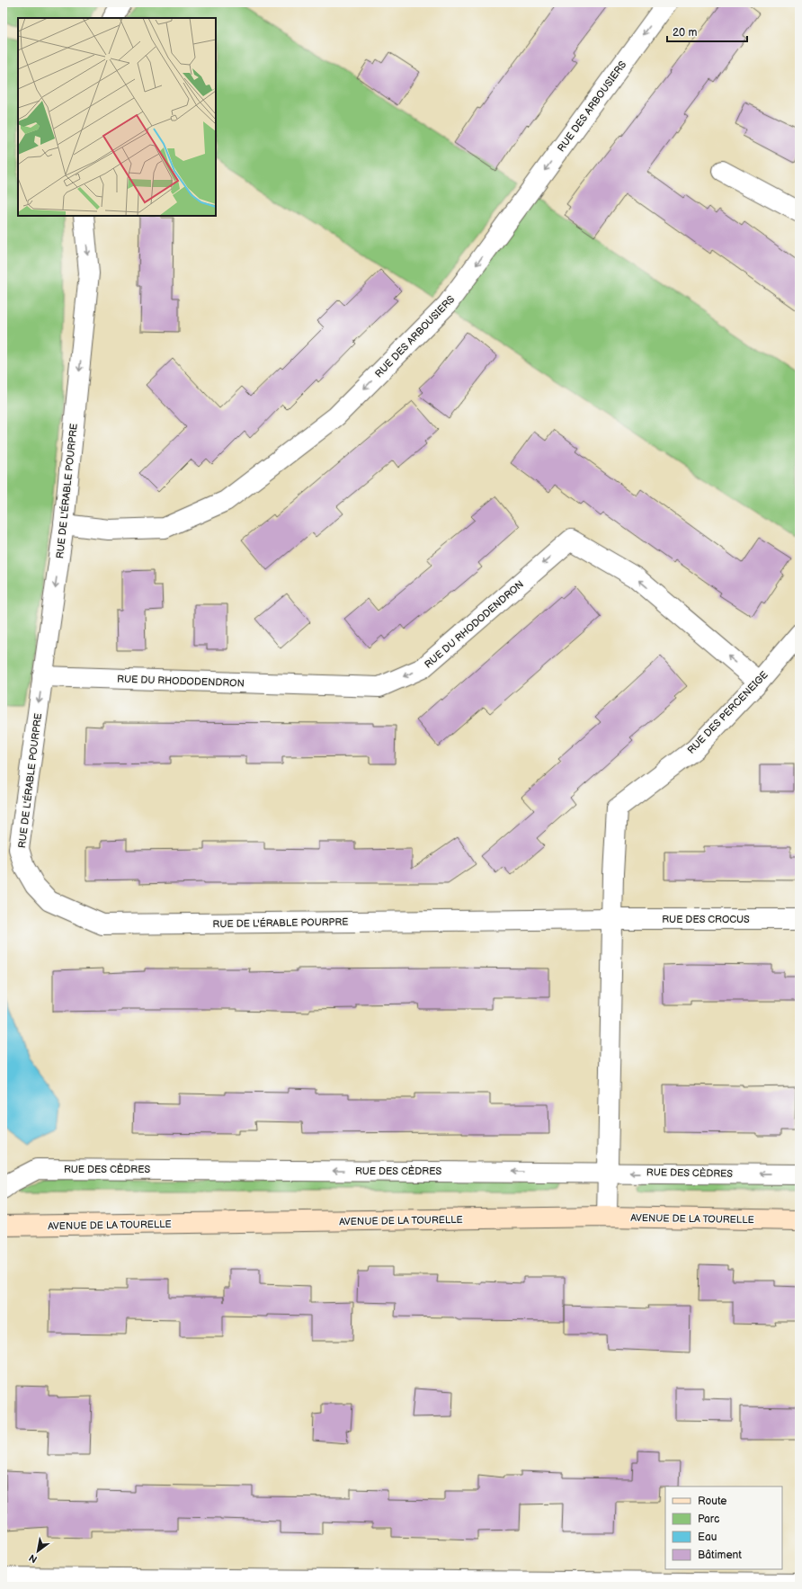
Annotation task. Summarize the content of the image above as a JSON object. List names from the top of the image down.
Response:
{
  "streets": {
    "main road": ["AVENUE DE LA TOURELLE"],
    "street": [
      "RUE DES ARBOUSIERS",
      "RUE DE L'ÉRABLE POURPRE",
      "RUE DU RHODODENDRON",
      "RUE DES PERCENEIGE",
      "RUE DES CROCUS",
      "RUE DES CÈDRES"
    ]
  },
  "crossings": [
    ["RUE DES ARBOUSIERS", "RUE DE L'ÉRABLE POURPRE"],
    ["RUE DE L'ÉRABLE POURPRE", "RUE DU RHODODENDRON"],
    ["RUE DE L'ÉRABLE POURPRE", "RUE DES PERCENEIGE"],
    ["RUE DE L'ÉRABLE POURPRE", "RUE DES CROCUS"],
    ["RUE DU RHODODENDRON", "RUE DES PERCENEIGE"],
    ["RUE DES PERCENEIGE", "RUE DES CROCUS"]
  ],
  "one_way": ["RUE DES ARBOUSIERS", "RUE DU RHODODENDRON", "RUE DES CÈDRES"],
  "legend": [
    "Route",
    "Parc",
    "Eau",
    "Bâtiment"
  ],
  "scale_bar": "20 m",
  "north": "bottom left"
}
